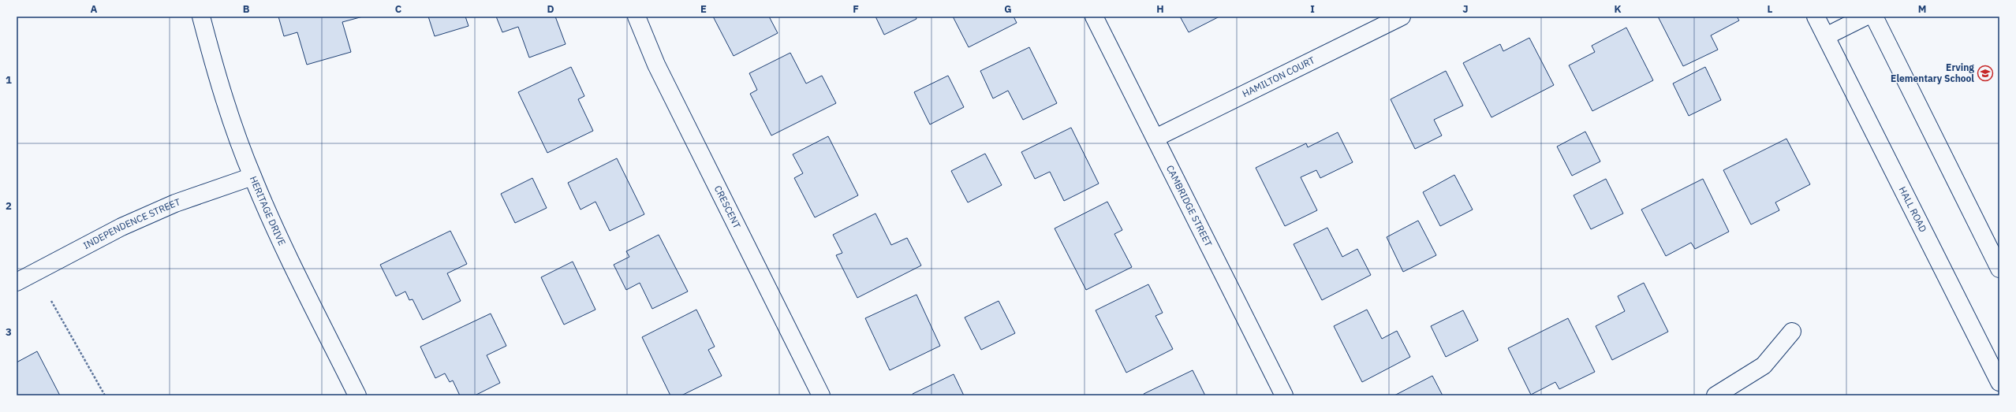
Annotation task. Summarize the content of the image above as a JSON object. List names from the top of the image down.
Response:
{
  "streets": {
    "street": [
      "HAMILTON COURT",
      "CAMBRIDGE STREET",
      "CRESCENT",
      "HALL ROAD",
      "HERITAGE DRIVE",
      "INDEPENDENCE STREET"
    ]
  },
  "crossings": [
    ["HAMILTON COURT", "CAMBRIDGE STREET"],
    ["HERITAGE DRIVE", "INDEPENDENCE STREET"]
  ],
  "places": {
    "school or university": ["Erving Elementary School"]
  },
  "grid": {
    "columns": [
      "A",
      "B",
      "C",
      "D",
      "E",
      "F",
      "G",
      "H",
      "I",
      "J",
      "K",
      "L",
      "M"
    ],
    "rows": ["1", "2", "3"]
  }
}
